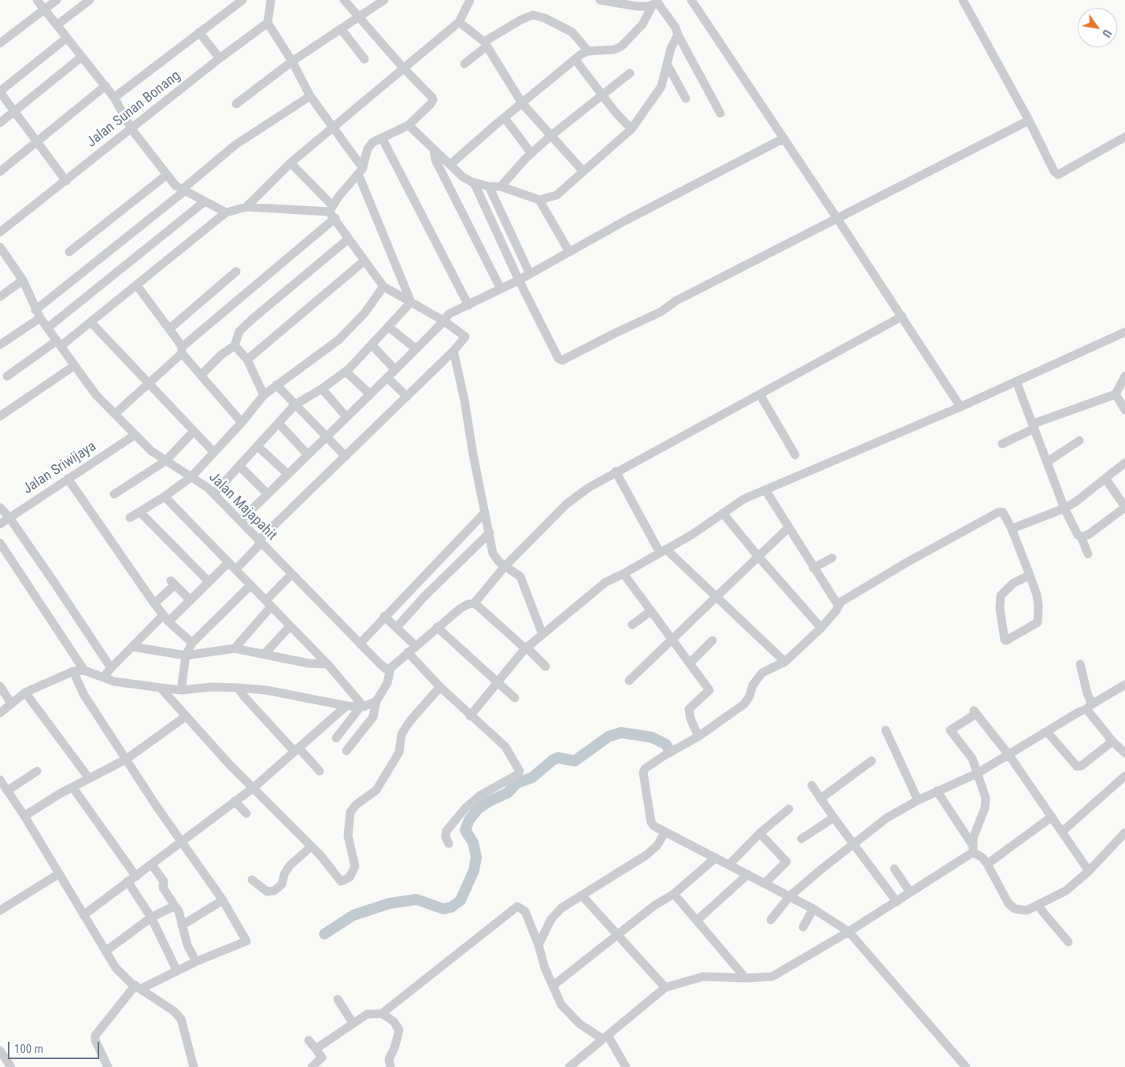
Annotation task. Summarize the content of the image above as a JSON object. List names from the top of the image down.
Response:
{
  "streets": {
    "street": ["Jalan Sunan Bonang", "Jalan Sriwijaya", "Jalan Majapahit"]
  },
  "crossings": [
    ["Jalan Sriwijaya", "Jalan Majapahit"]
  ],
  "scale_bar": "100 m",
  "north": "bottom right"
}
